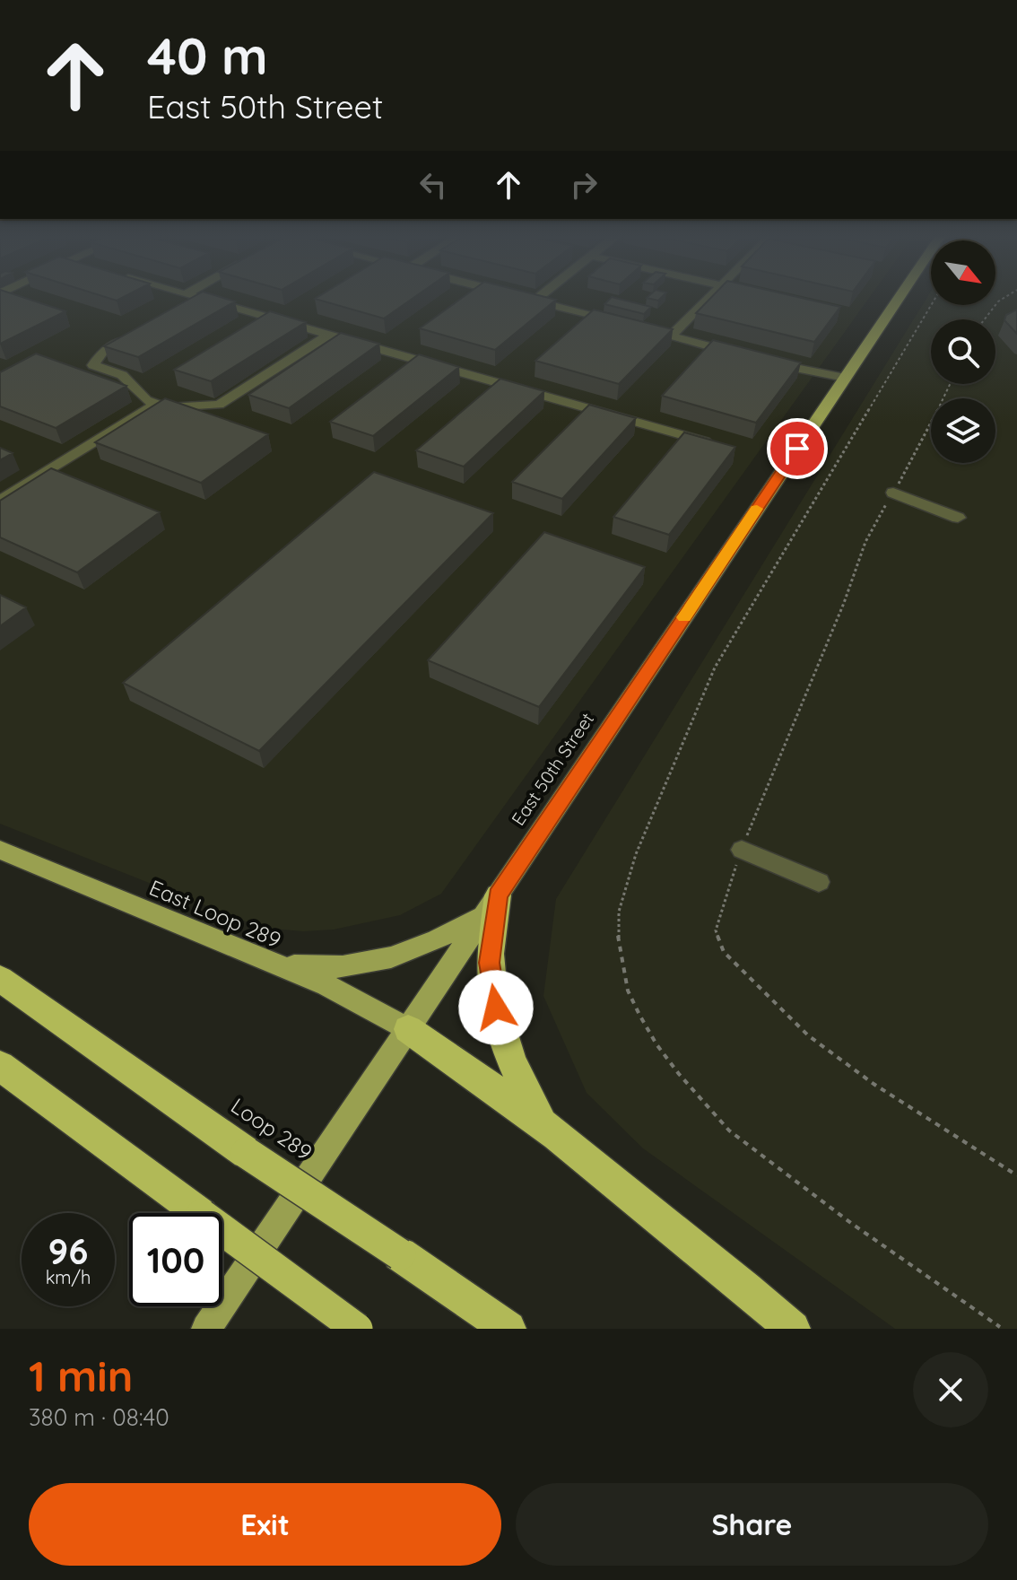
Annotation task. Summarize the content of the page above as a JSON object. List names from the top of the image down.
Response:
{
  "streets": {
    "highway": ["Loop 289"],
    "main road": ["East 50th Street", "East Loop 289"]
  },
  "crossings": [
    ["East 50th Street", "East Loop 289"]
  ],
  "north": "bottom right",
  "page": {
    "turn": ["40 m", "East 50th Street"],
    "speed": "96 km/h",
    "limit": "100",
    "heading": ["1 min", "380 m · 08:40"],
    "buttons": ["Exit", "Share"]
  }
}
